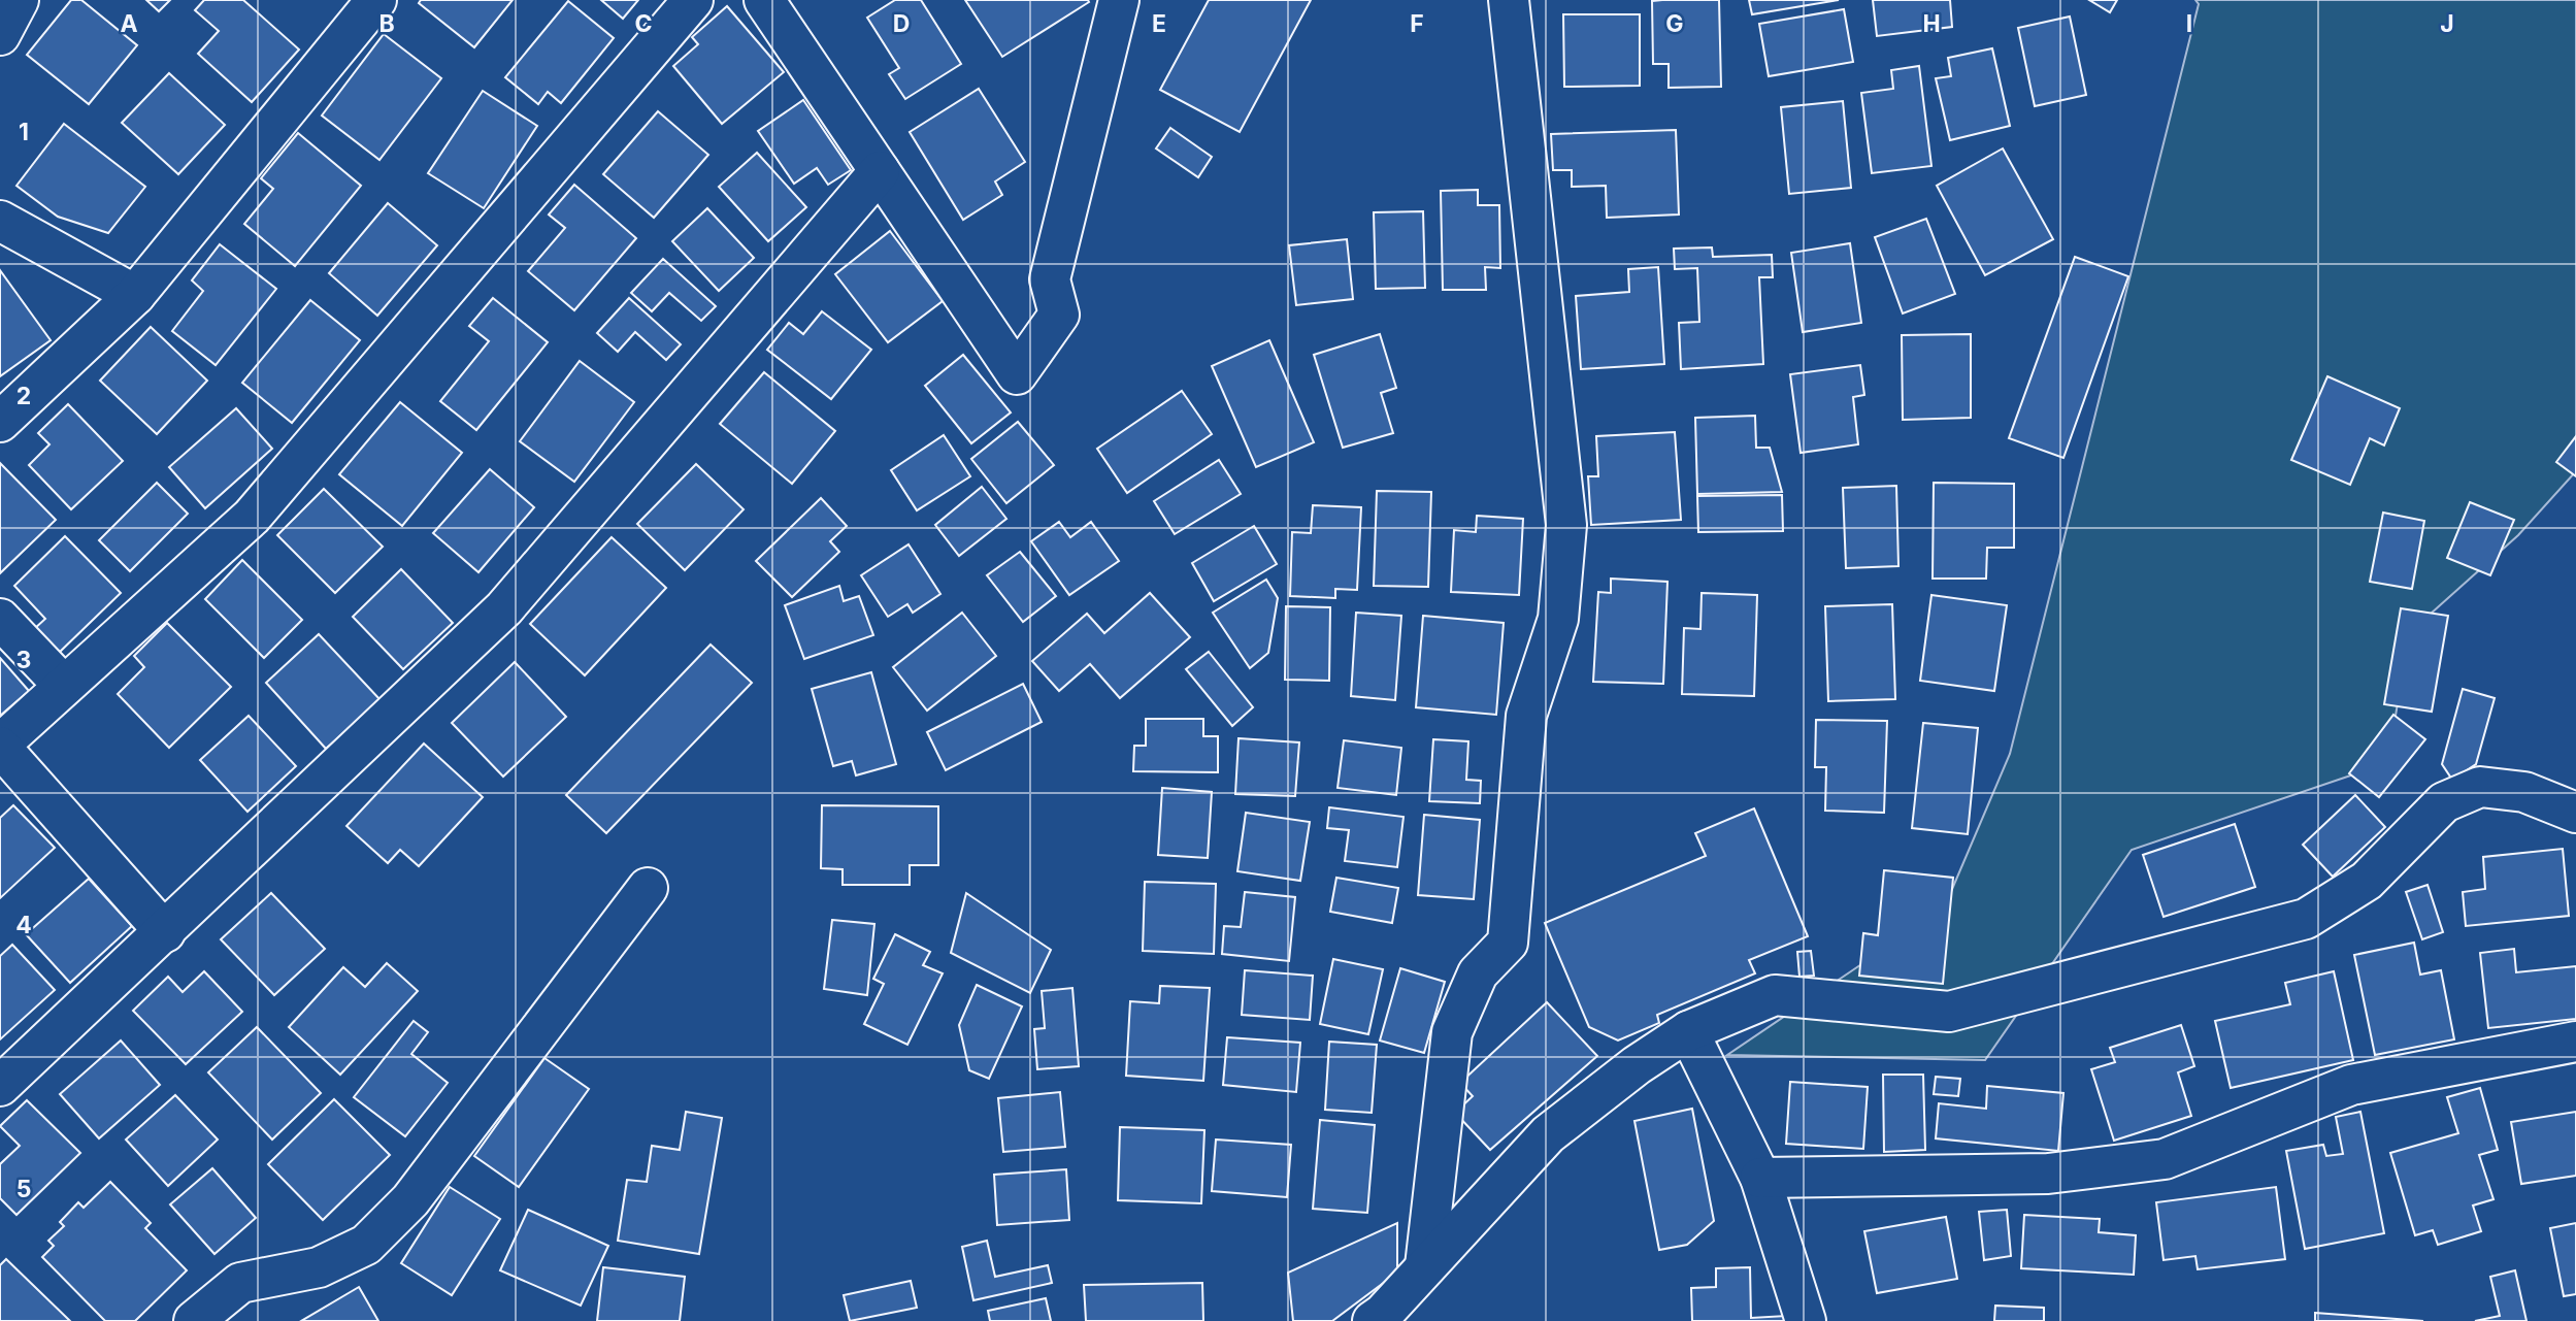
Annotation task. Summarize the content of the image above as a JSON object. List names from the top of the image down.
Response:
{
  "grid": {
    "columns": [
      "A",
      "B",
      "C",
      "D",
      "E",
      "F",
      "G",
      "H",
      "I",
      "J"
    ],
    "rows": [
      "1",
      "2",
      "3",
      "4",
      "5"
    ]
  }
}
